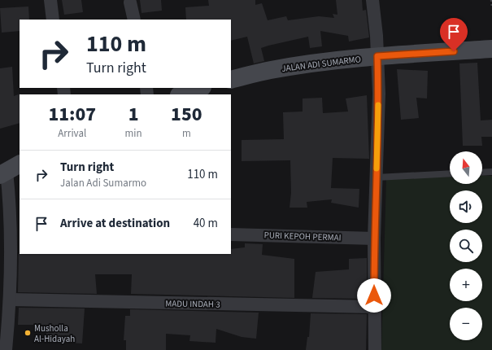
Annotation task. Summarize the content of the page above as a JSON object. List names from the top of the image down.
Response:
{
  "streets": {
    "main road": ["JALAN ADI SUMARMO"],
    "street": ["PURI KEPOH PERMAI", "MADU INDAH 3"]
  },
  "places": ["Musholla Al-Hidayah"],
  "north": "top",
  "page": {
    "turn": ["110 m", "Turn right"],
    "eta": [
      "11:07",
      "Arrival",
      "1",
      "min",
      "150",
      "m"
    ],
    "list": [
      {
        "name": "Turn right",
        "note": "Jalan Adi Sumarmo",
        "value": "110 m"
      },
      {
        "name": "Arrive at destination",
        "value": "40 m"
      }
    ],
    "map_buttons": ["+", "−"]
  }
}
